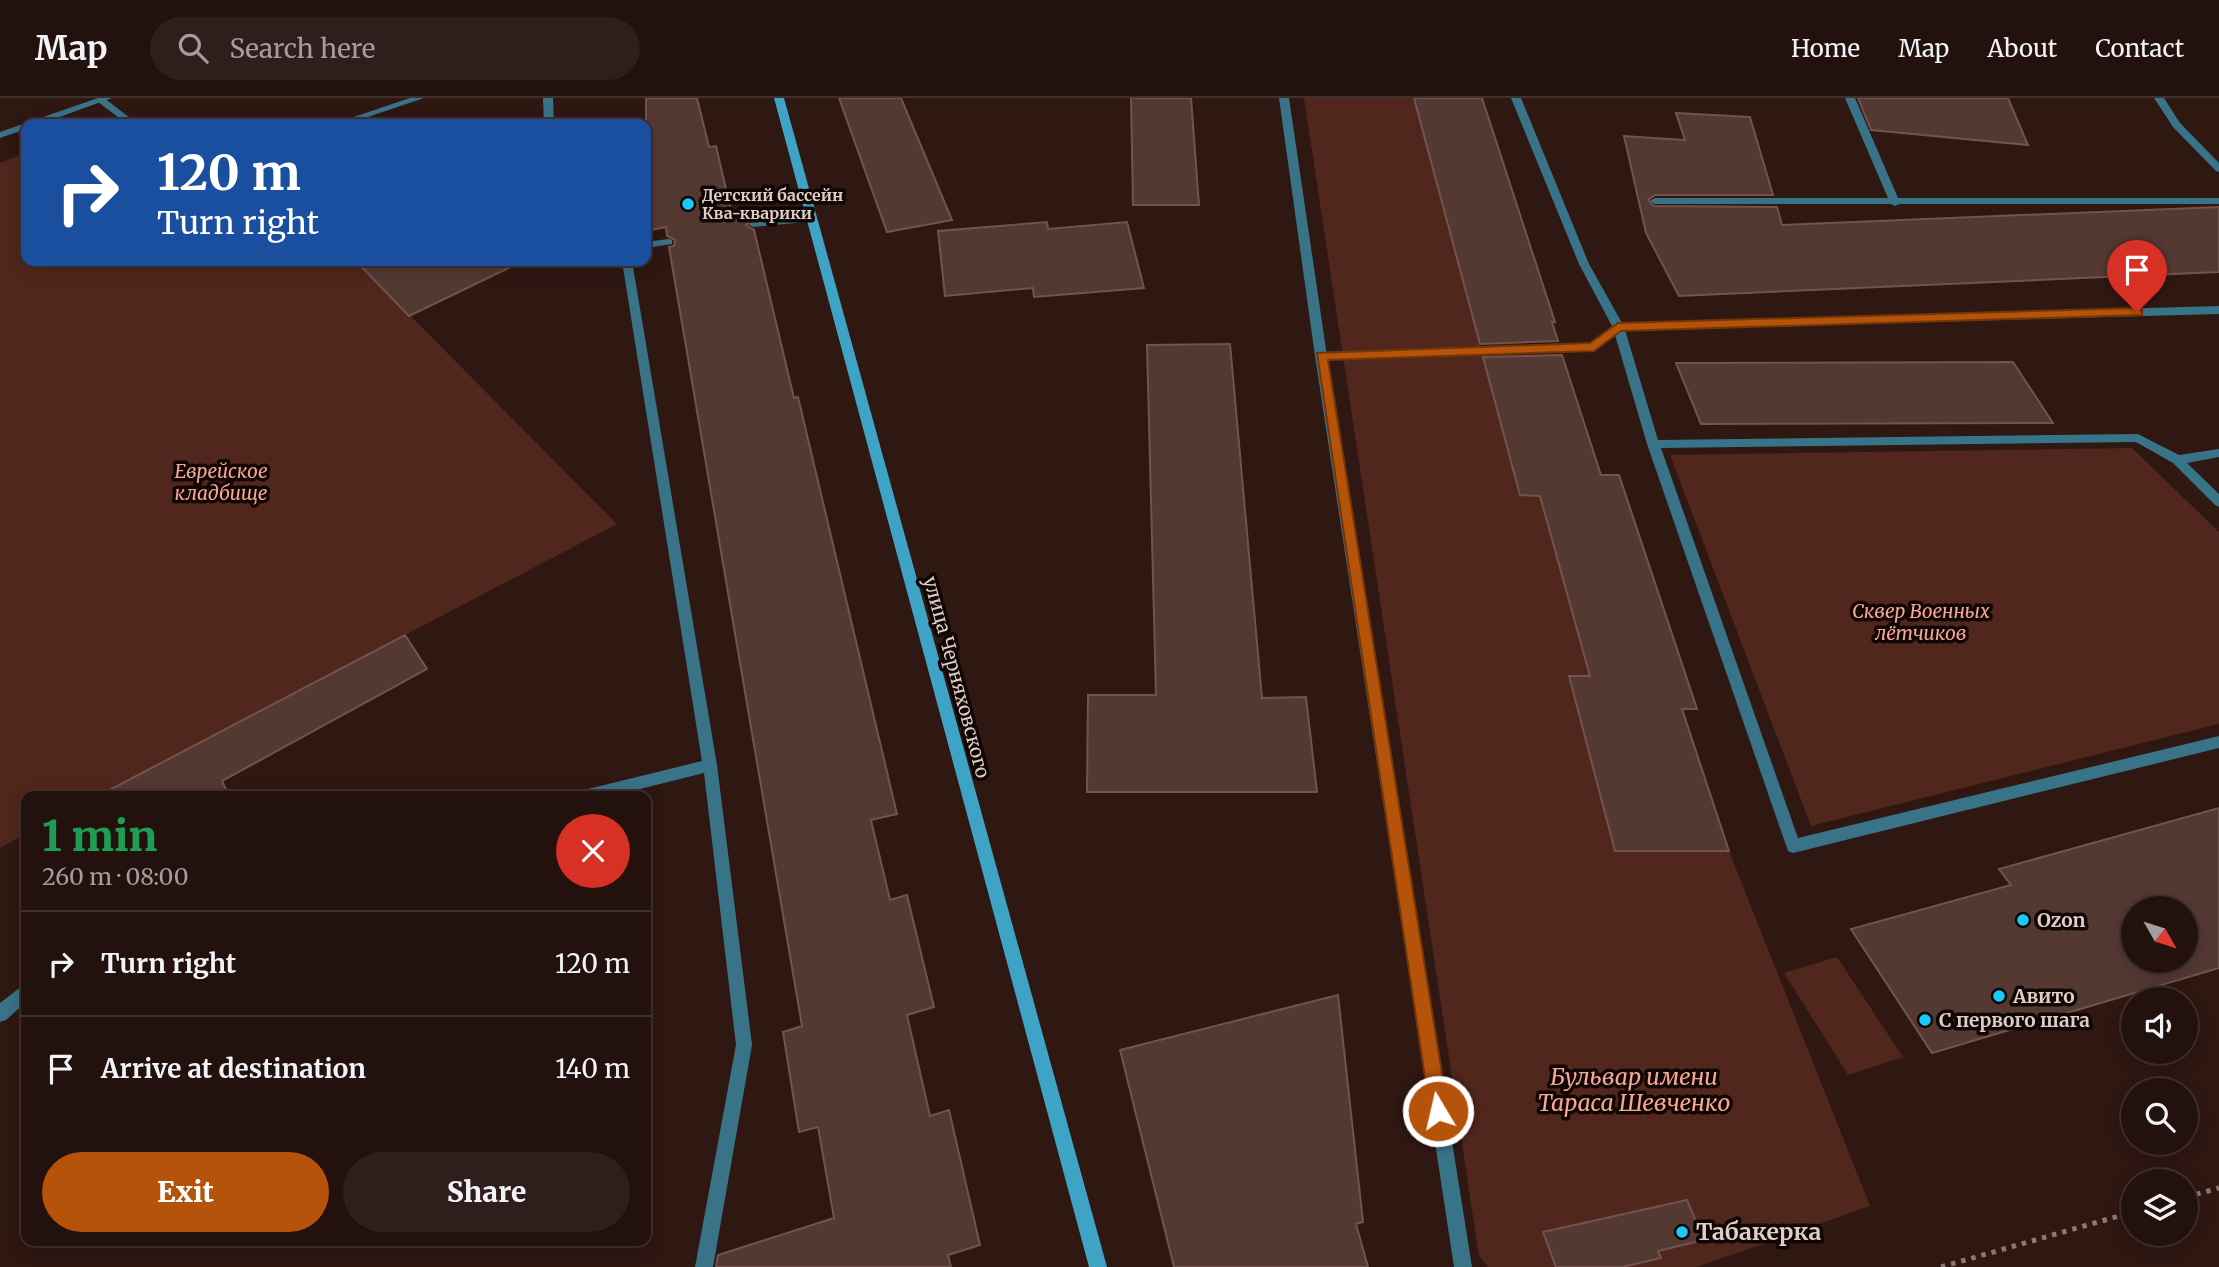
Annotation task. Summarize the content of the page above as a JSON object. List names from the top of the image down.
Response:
{
  "streets": {
    "street": ["улица Черняховского"]
  },
  "parks": ["Еврейское кладбище", "Сквер Военных лётчиков", "Бульвар имени Тараса Шевченко"],
  "places": [
    "Детский бассейн Ква-кварики",
    "Ozon",
    "Авито",
    "С первого шага",
    "Табакерка"
  ],
  "north": "bottom right",
  "page": {
    "header": "Map",
    "search": "Search here",
    "nav": [
      "Home",
      "Map",
      "About",
      "Contact"
    ],
    "turn": ["120 m", "Turn right"],
    "heading": ["1 min", "260 m · 08:00"],
    "list": [
      {
        "name": "Turn right",
        "value": "120 m"
      },
      {
        "name": "Arrive at destination",
        "value": "140 m"
      }
    ],
    "buttons": ["Exit", "Share"]
  }
}
